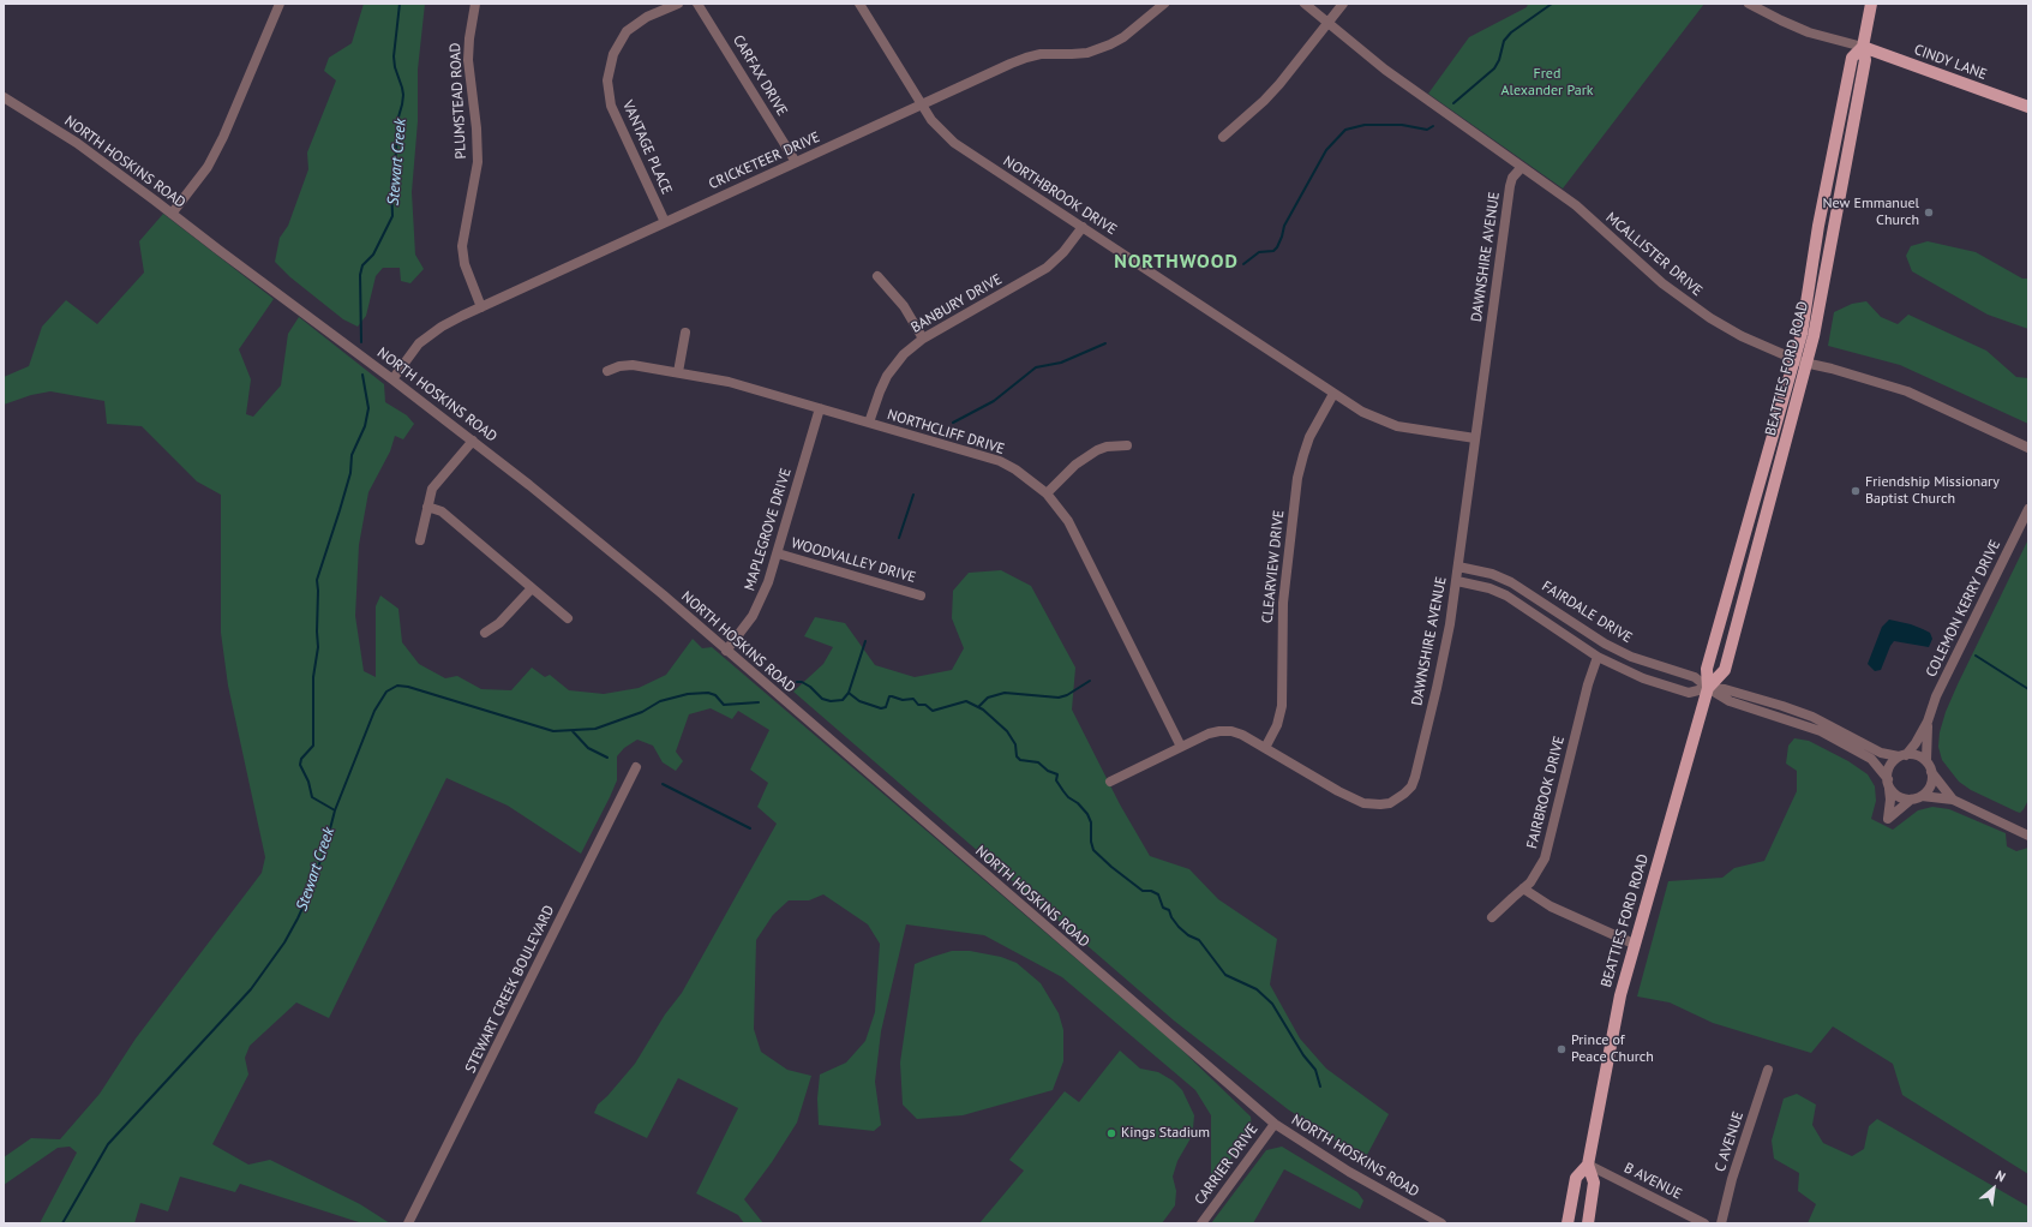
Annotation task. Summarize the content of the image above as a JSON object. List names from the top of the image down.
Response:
{
  "streets": {
    "main road": ["CINDY LANE", "BEATTIES FORD ROAD"],
    "street": [
      "CARFAX DRIVE",
      "PLUMSTEAD ROAD",
      "VANTAGE PLACE",
      "CRICKETEER DRIVE",
      "NORTH HOSKINS ROAD",
      "NORTHBROOK DRIVE",
      "MCALLISTER DRIVE",
      "DAWNSHIRE AVENUE",
      "BANBURY DRIVE",
      "NORTHCLIFF DRIVE",
      "MAPLEGROVE DRIVE",
      "WOODVALLEY DRIVE",
      "CLEARVIEW DRIVE",
      "COLEMON KERRY DRIVE",
      "FAIRDALE DRIVE",
      "FAIRBROOK DRIVE",
      "STEWART CREEK BOULEVARD",
      "C AVENUE",
      "CARRIER DRIVE",
      "B AVENUE"
    ]
  },
  "crossings": [
    ["CINDY LANE", "BEATTIES FORD ROAD"],
    ["CARFAX DRIVE", "CRICKETEER DRIVE"],
    ["PLUMSTEAD ROAD", "CRICKETEER DRIVE"],
    ["VANTAGE PLACE", "CRICKETEER DRIVE"],
    ["CRICKETEER DRIVE", "NORTH HOSKINS ROAD"],
    ["CRICKETEER DRIVE", "NORTHBROOK DRIVE"],
    ["NORTH HOSKINS ROAD", "MAPLEGROVE DRIVE"],
    ["NORTH HOSKINS ROAD", "CARRIER DRIVE"],
    ["NORTHBROOK DRIVE", "DAWNSHIRE AVENUE"],
    ["NORTHBROOK DRIVE", "BANBURY DRIVE"],
    ["NORTHBROOK DRIVE", "CLEARVIEW DRIVE"],
    ["MCALLISTER DRIVE", "DAWNSHIRE AVENUE"],
    ["MCALLISTER DRIVE", "BEATTIES FORD ROAD"],
    ["DAWNSHIRE AVENUE", "NORTHCLIFF DRIVE"],
    ["DAWNSHIRE AVENUE", "CLEARVIEW DRIVE"],
    ["DAWNSHIRE AVENUE", "FAIRDALE DRIVE"],
    ["BANBURY DRIVE", "NORTHCLIFF DRIVE"],
    ["BEATTIES FORD ROAD", "FAIRDALE DRIVE"],
    ["BEATTIES FORD ROAD", "B AVENUE"],
    ["NORTHCLIFF DRIVE", "MAPLEGROVE DRIVE"],
    ["MAPLEGROVE DRIVE", "WOODVALLEY DRIVE"],
    ["FAIRDALE DRIVE", "FAIRBROOK DRIVE"]
  ],
  "districts": ["NORTHWOOD"],
  "water": ["Stewart Creek"],
  "parks": ["Fred Alexander Park"],
  "places": [
    "New Emmanuel Church",
    "Friendship Missionary Baptist Church",
    "Prince of Peace Church",
    "Kings Stadium"
  ],
  "north": "top right"
}
